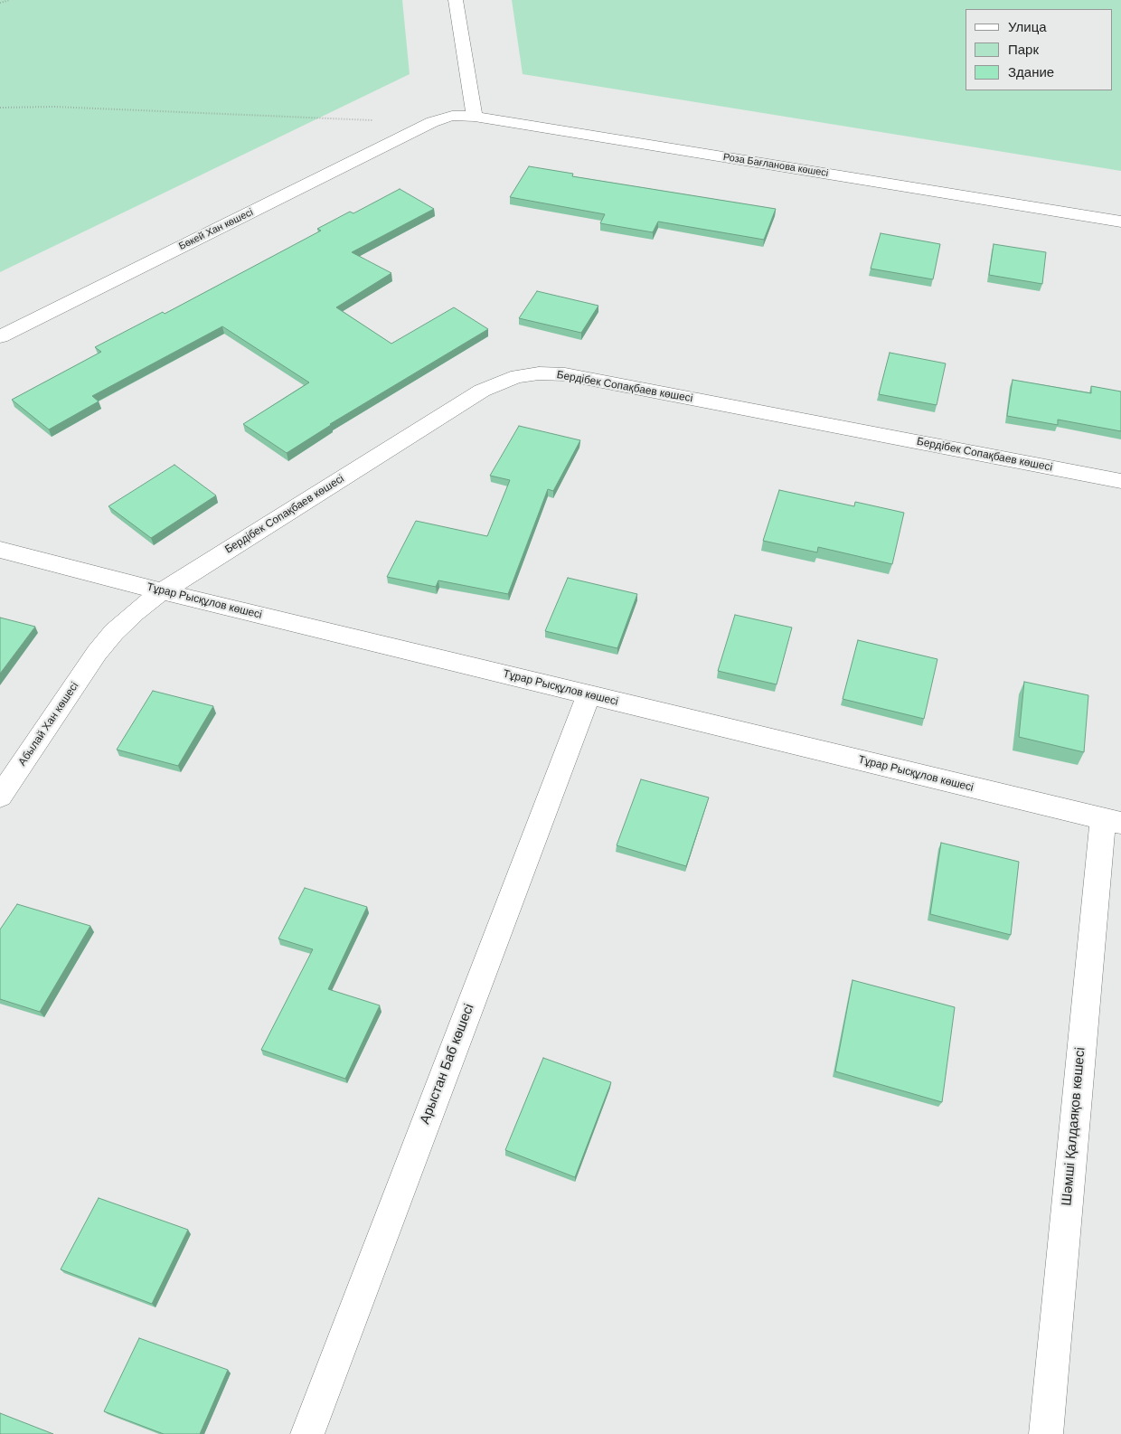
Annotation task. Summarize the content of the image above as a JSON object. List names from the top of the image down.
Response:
{
  "streets": {
    "street": [
      "Роза Бағланова көшесі",
      "Бөкей Хан көшесі",
      "Бердібек Сопақбаев көшесі",
      "Тұрар Рысқұлов көшесі",
      "Абылай Хан көшесі",
      "Арыстан Баб көшесі",
      "Шәмші Қалдаяқов көшесі"
    ]
  },
  "crossings": [
    ["Роза Бағланова көшесі", "Бөкей Хан көшесі"],
    ["Бердібек Сопақбаев көшесі", "Тұрар Рысқұлов көшесі"],
    ["Бердібек Сопақбаев көшесі", "Абылай Хан көшесі"],
    ["Тұрар Рысқұлов көшесі", "Арыстан Баб көшесі"],
    ["Тұрар Рысқұлов көшесі", "Шәмші Қалдаяқов көшесі"]
  ],
  "legend": ["Улица", "Парк", "Здание"]
}
